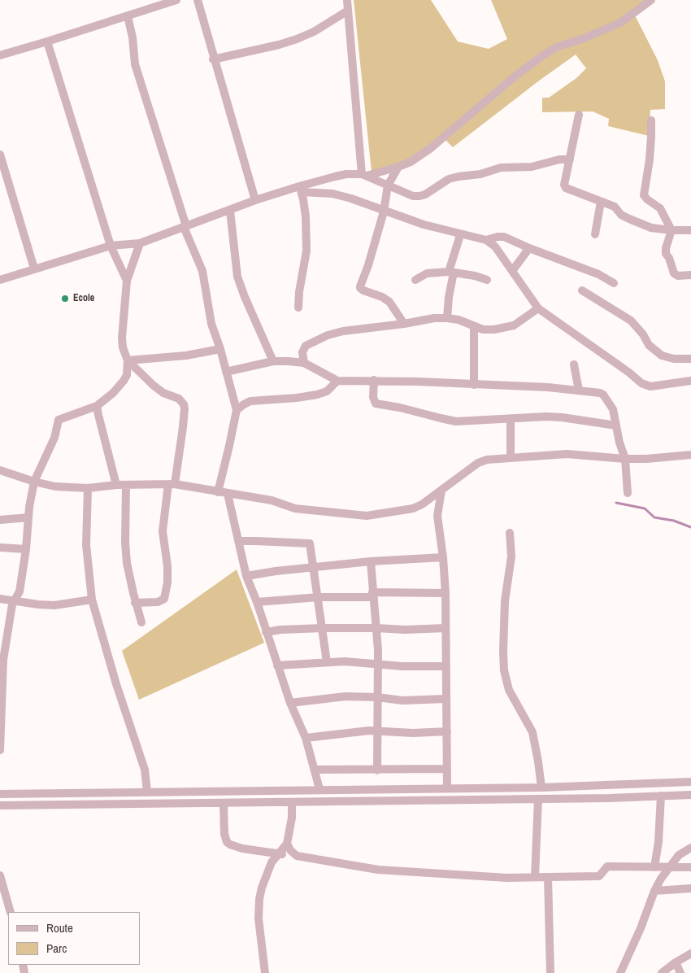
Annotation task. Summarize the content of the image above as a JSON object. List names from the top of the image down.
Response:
{
  "places": ["Ecole"],
  "legend": ["Route", "Parc"]
}
